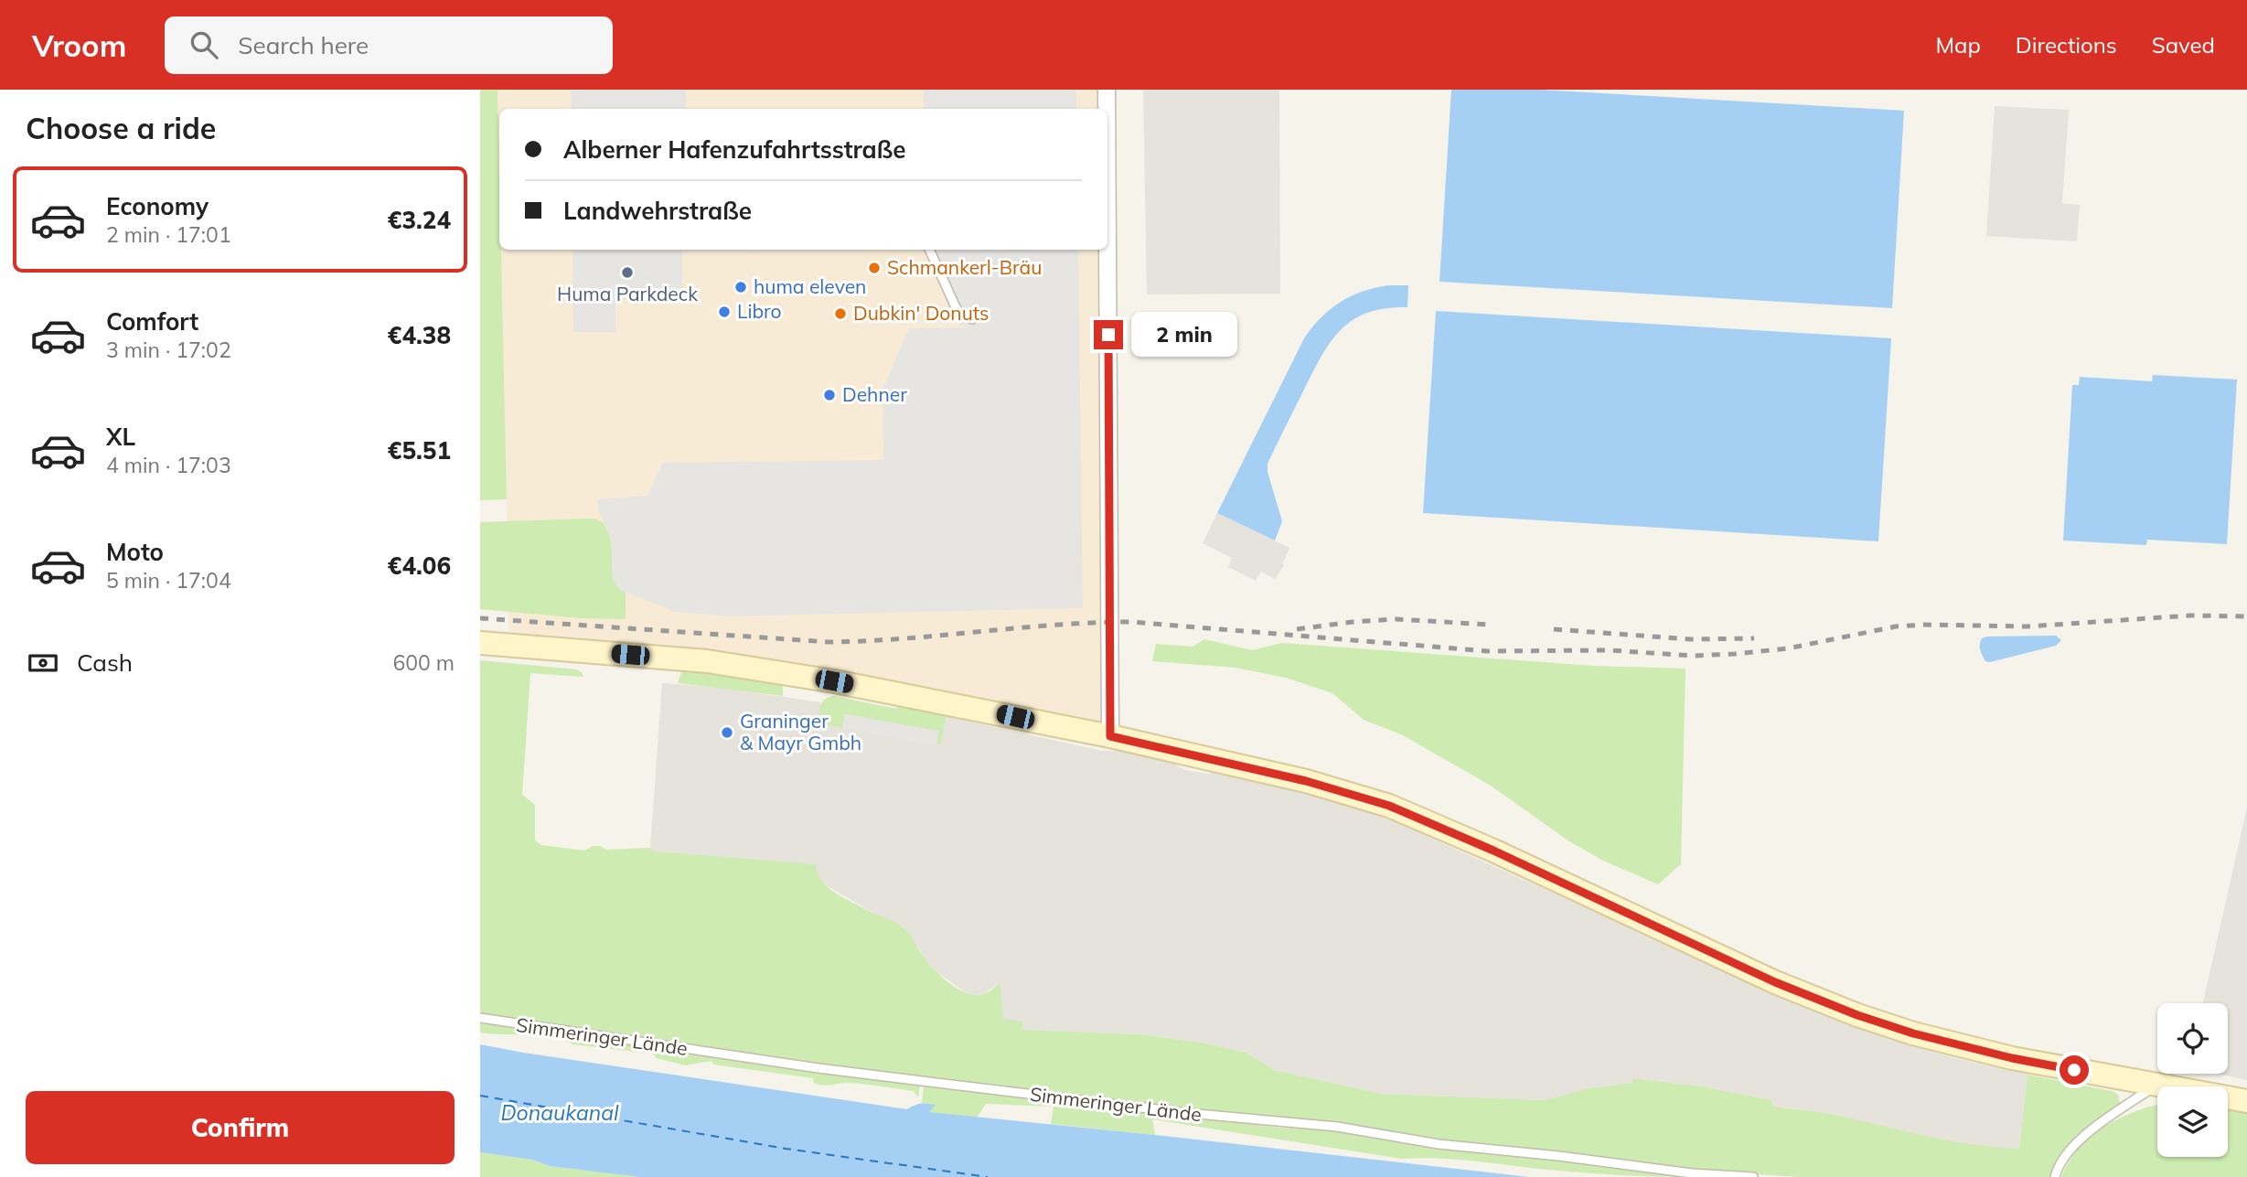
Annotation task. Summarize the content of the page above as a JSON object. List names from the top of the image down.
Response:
{
  "streets": {
    "lane": ["Simmeringer Lände"]
  },
  "water": ["Donaukanal"],
  "places": [
    "Schmankerl-Bräu",
    "Huma Parkdeck",
    "huma eleven",
    "Libro",
    "Dubkin' Donuts",
    "Dehner",
    "Graninger & Mayr Gmbh"
  ],
  "page": {
    "header": "Vroom",
    "search": "Search here",
    "nav": ["Map", "Directions", "Saved"],
    "heading": "Choose a ride",
    "banner": ["Alberner Hafenzufahrtsstraße", "Landwehrstraße"],
    "list": [
      {
        "name": "Economy",
        "note": "2 min · 17:01",
        "value": "€3.24"
      },
      {
        "name": "Comfort",
        "note": "3 min · 17:02",
        "value": "€4.38"
      },
      {
        "name": "XL",
        "note": "4 min · 17:03",
        "value": "€5.51"
      },
      {
        "name": "Moto",
        "note": "5 min · 17:04",
        "value": "€4.06"
      }
    ],
    "bubble": "2 min",
    "pay": ["Cash", "600 m"],
    "buttons": "Confirm"
  }
}
